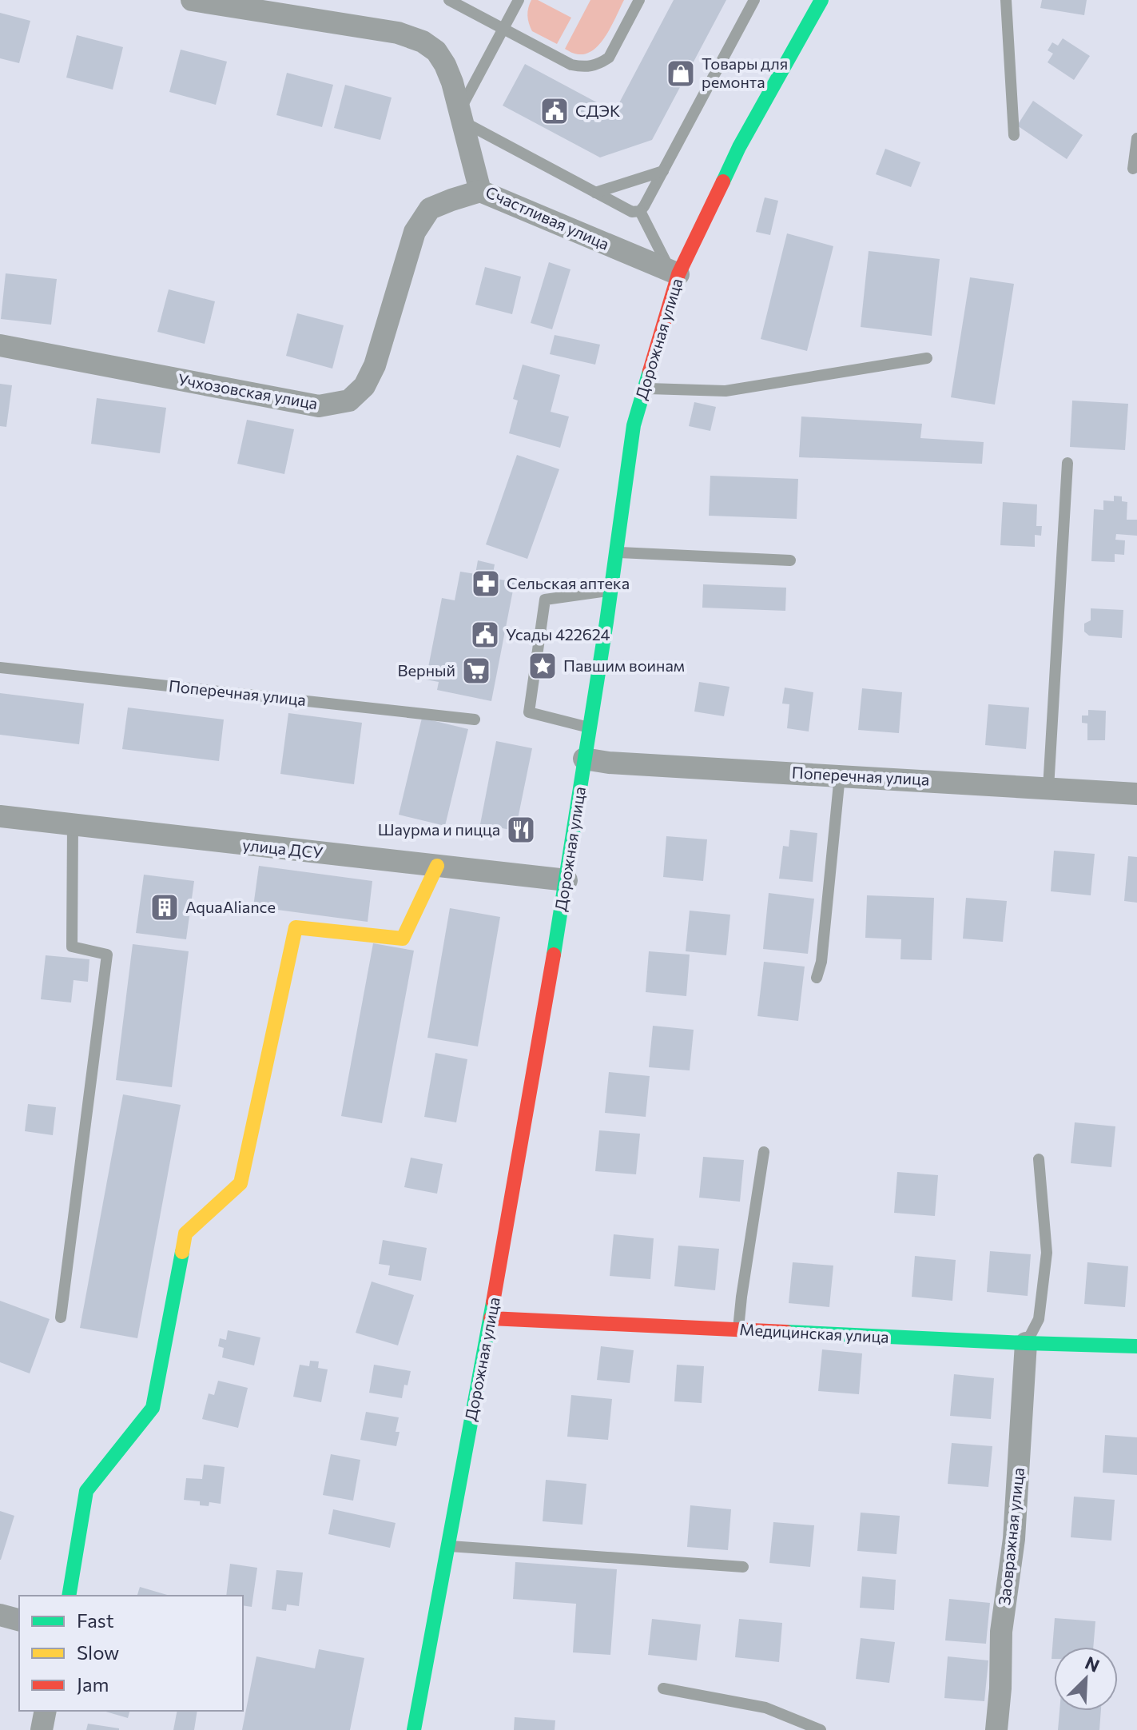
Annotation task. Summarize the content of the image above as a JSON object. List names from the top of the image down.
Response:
{
  "streets": {
    "street": [
      "Счастливая улица",
      "Дорожная улица",
      "Учхозовская улица",
      "Поперечная улица",
      "улица ДСУ",
      "Медицинская улица",
      "Заовражная улица"
    ]
  },
  "crossings": [
    ["Счастливая улица", "Дорожная улица"],
    ["Счастливая улица", "Учхозовская улица"],
    ["Дорожная улица", "Поперечная улица"],
    ["Дорожная улица", "улица ДСУ"],
    ["Дорожная улица", "Медицинская улица"],
    ["Медицинская улица", "Заовражная улица"]
  ],
  "places": {
    "shop": ["Товары для ремонта"],
    "public building": ["СДЭК", "Усады 422624"],
    "pharmacy": ["Сельская аптека"],
    "place": ["Павшим воинам"],
    "supermarket": ["Верный"],
    "restaurant": ["Шаурма и пицца"],
    "building": ["AquaAliance"]
  },
  "legend": ["Fast", "Slow", "Jam"],
  "north": "top right"
}
